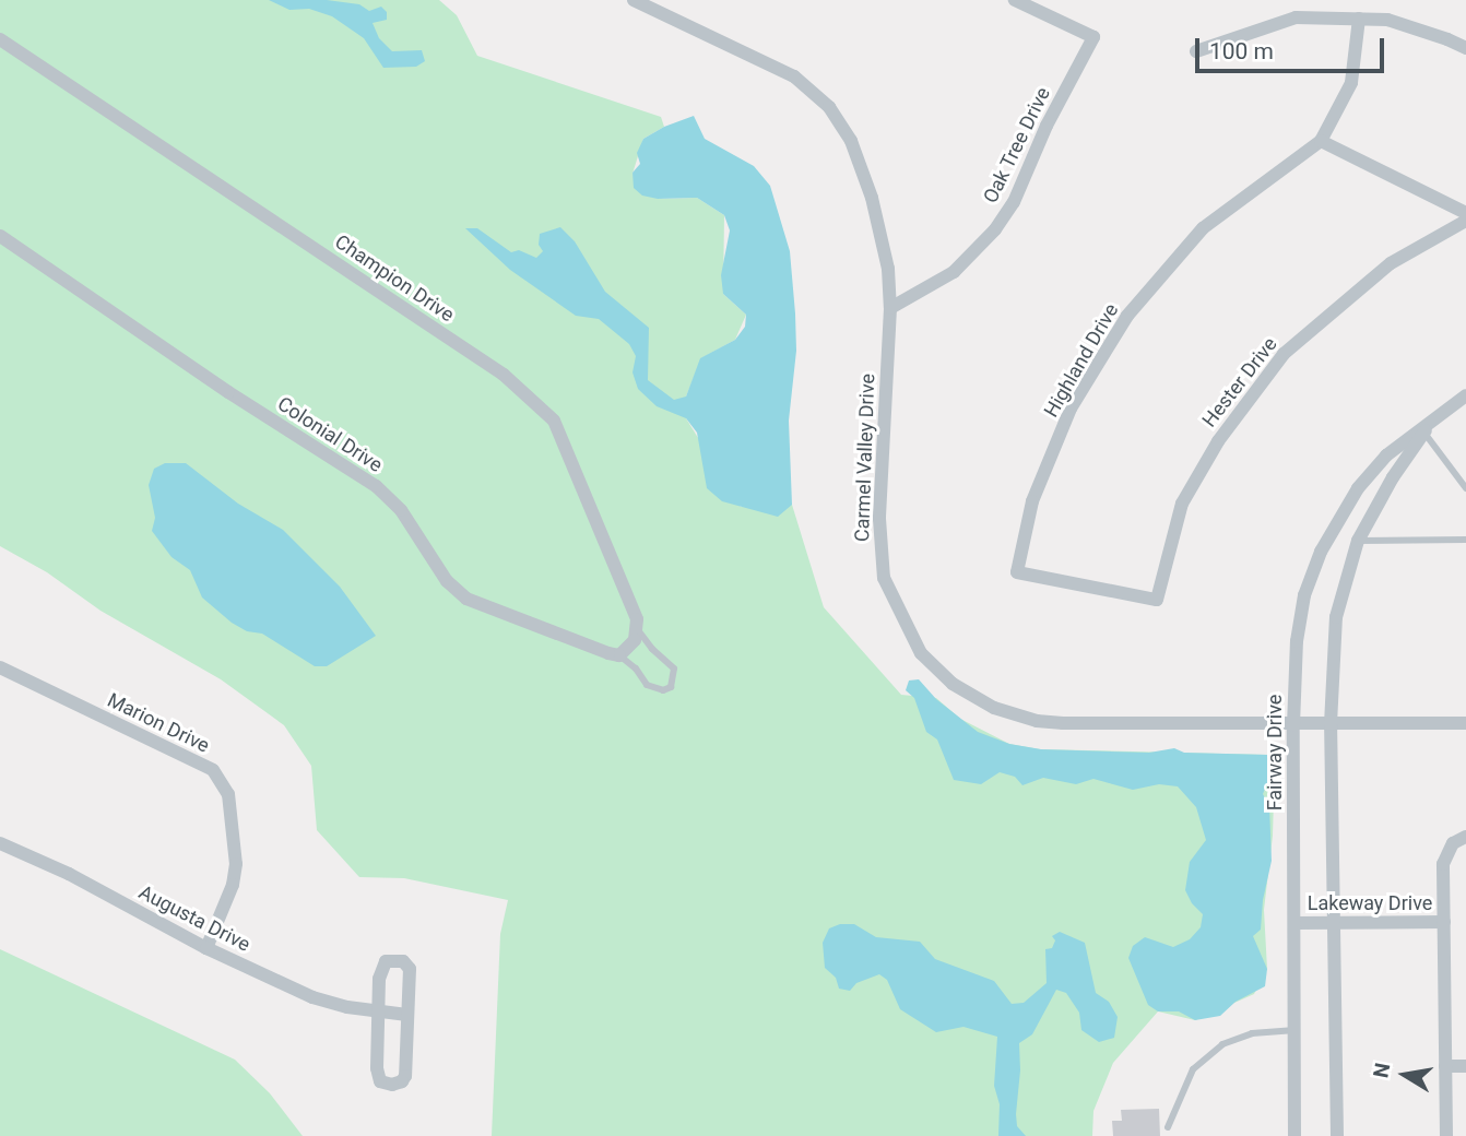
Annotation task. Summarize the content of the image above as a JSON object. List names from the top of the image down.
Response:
{
  "streets": {
    "street": [
      "Oak Tree Drive",
      "Champion Drive",
      "Highland Drive",
      "Hester Drive",
      "Colonial Drive",
      "Carmel Valley Drive",
      "Marion Drive",
      "Fairway Drive",
      "Lakeway Drive",
      "Augusta Drive"
    ]
  },
  "crossings": [
    ["Oak Tree Drive", "Carmel Valley Drive"],
    ["Highland Drive", "Hester Drive"],
    ["Carmel Valley Drive", "Fairway Drive"],
    ["Marion Drive", "Augusta Drive"],
    ["Fairway Drive", "Lakeway Drive"]
  ],
  "scale_bar": "100 m",
  "north": "left"
}
